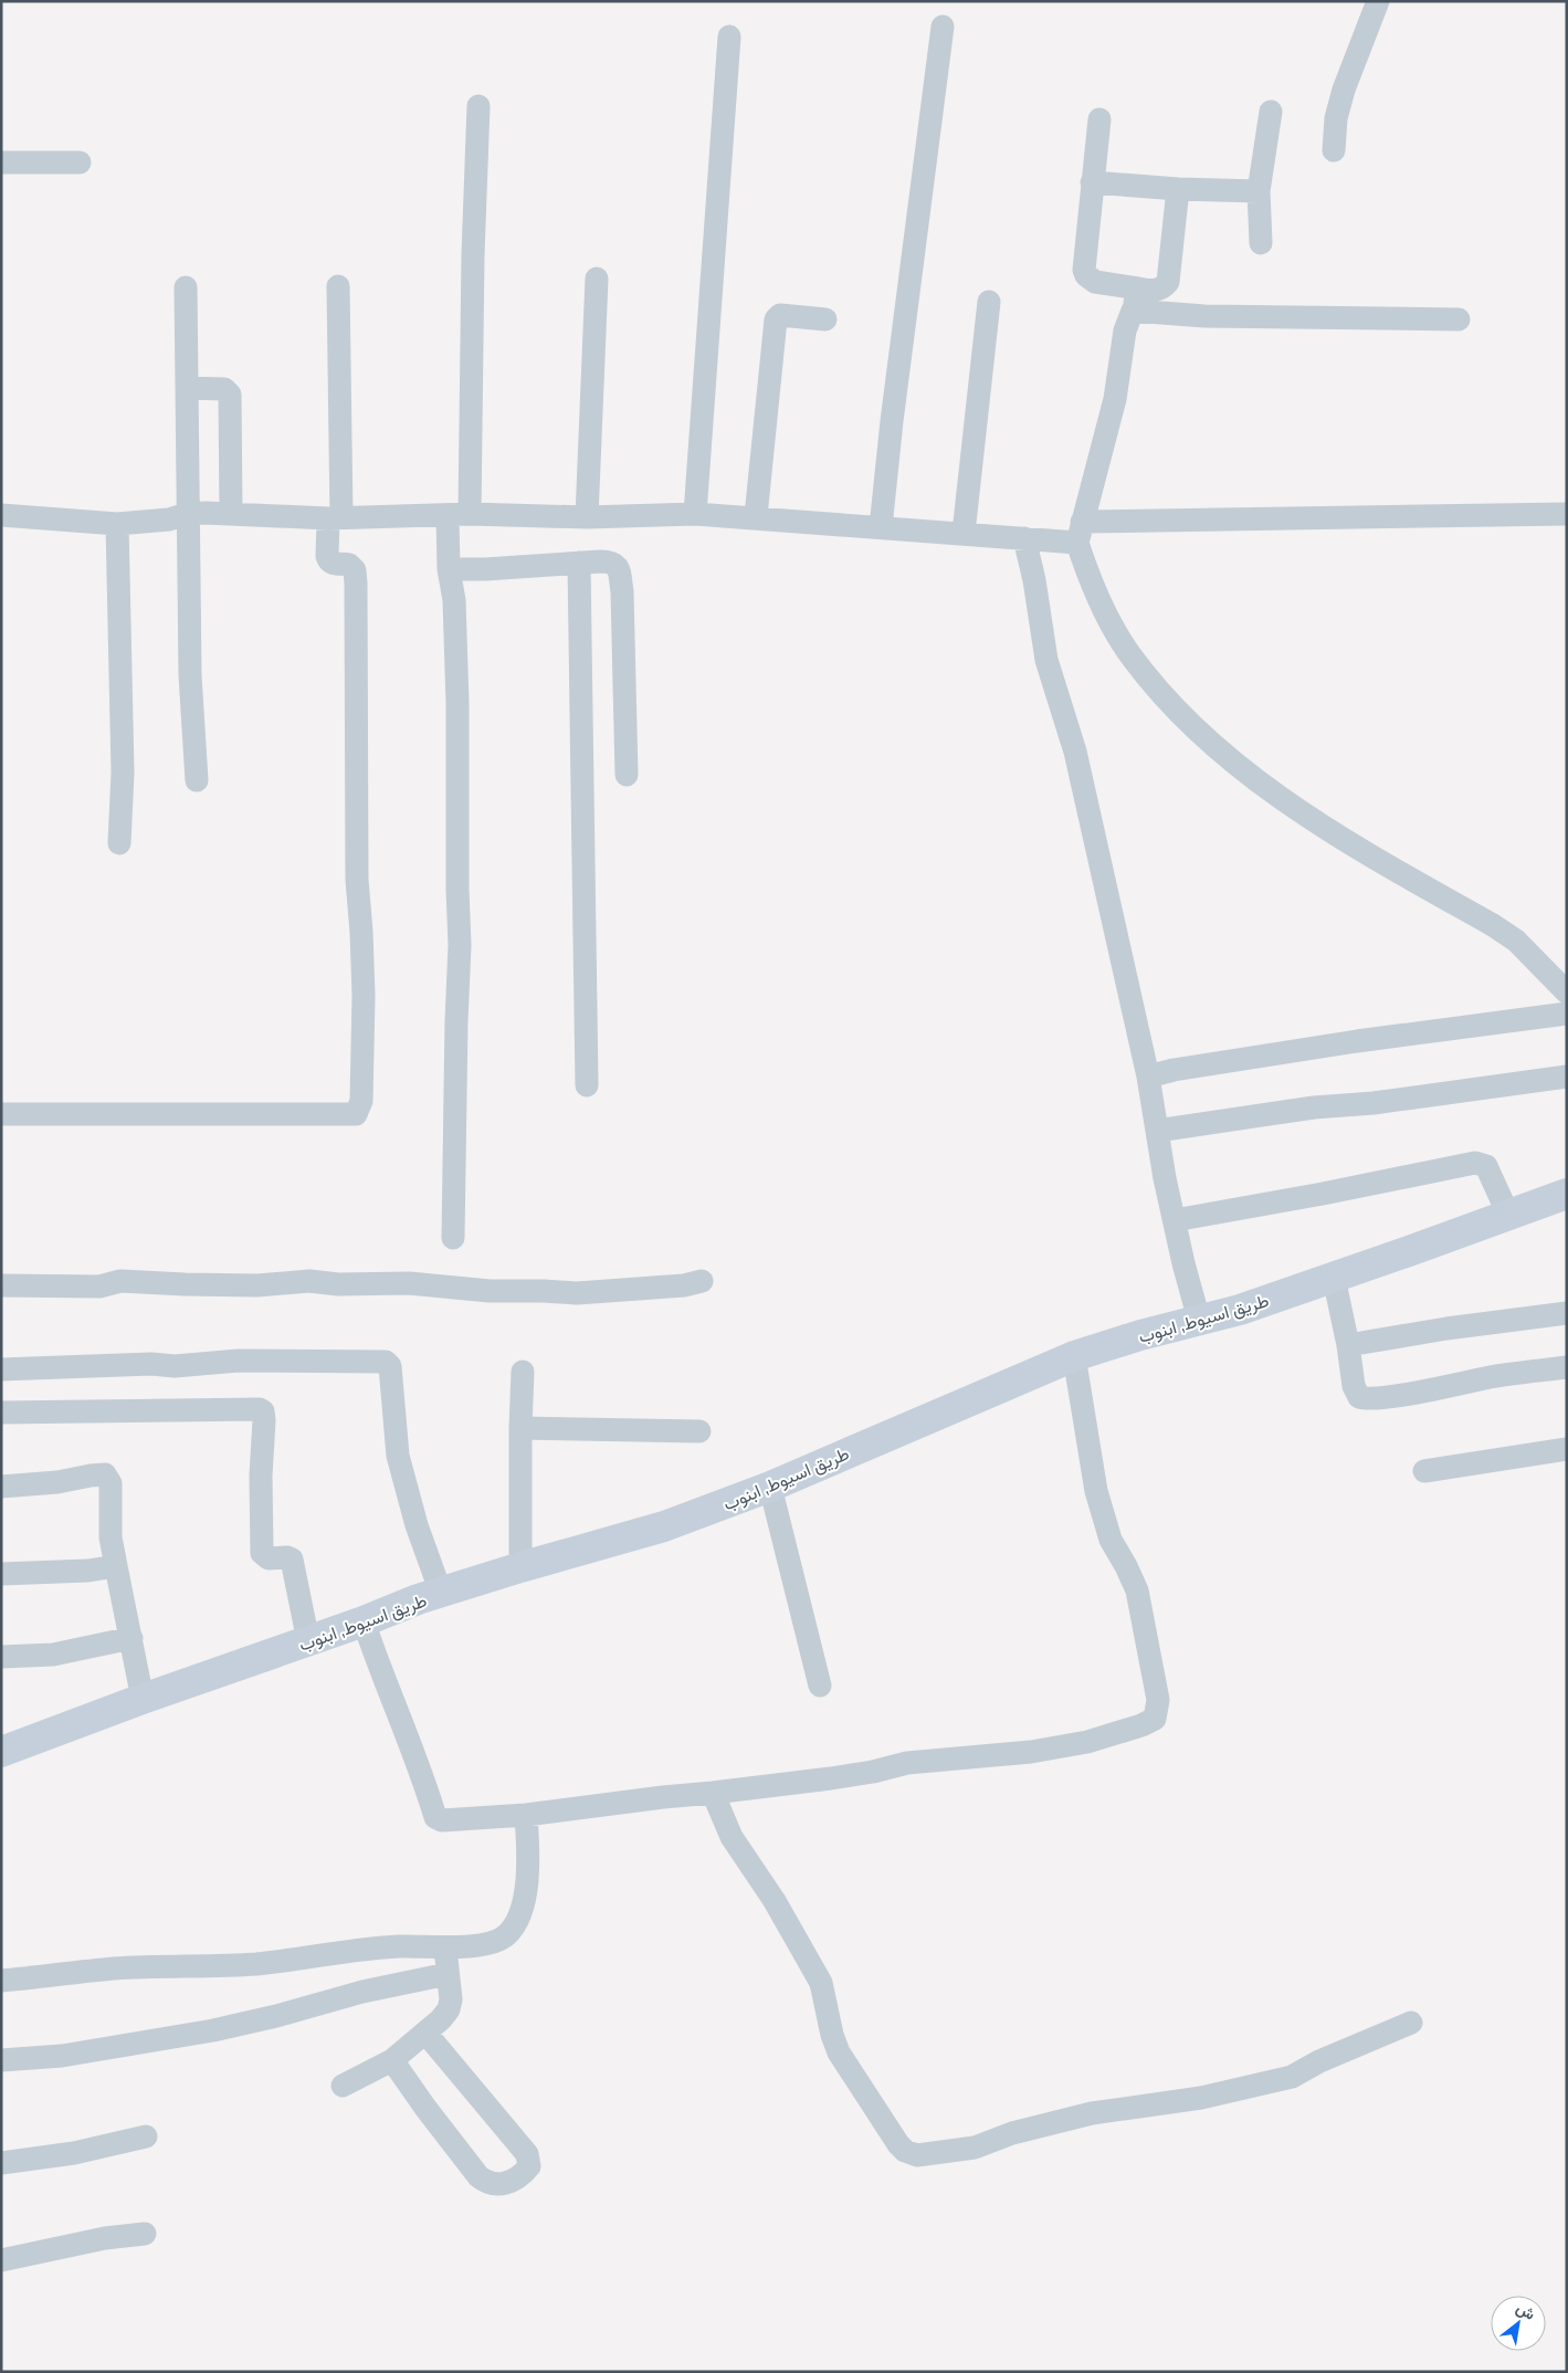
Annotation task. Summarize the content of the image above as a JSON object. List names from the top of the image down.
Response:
{
  "streets": {
    "street": ["طريق اسيوط, ابنوب"]
  },
  "north": "top right"
}
